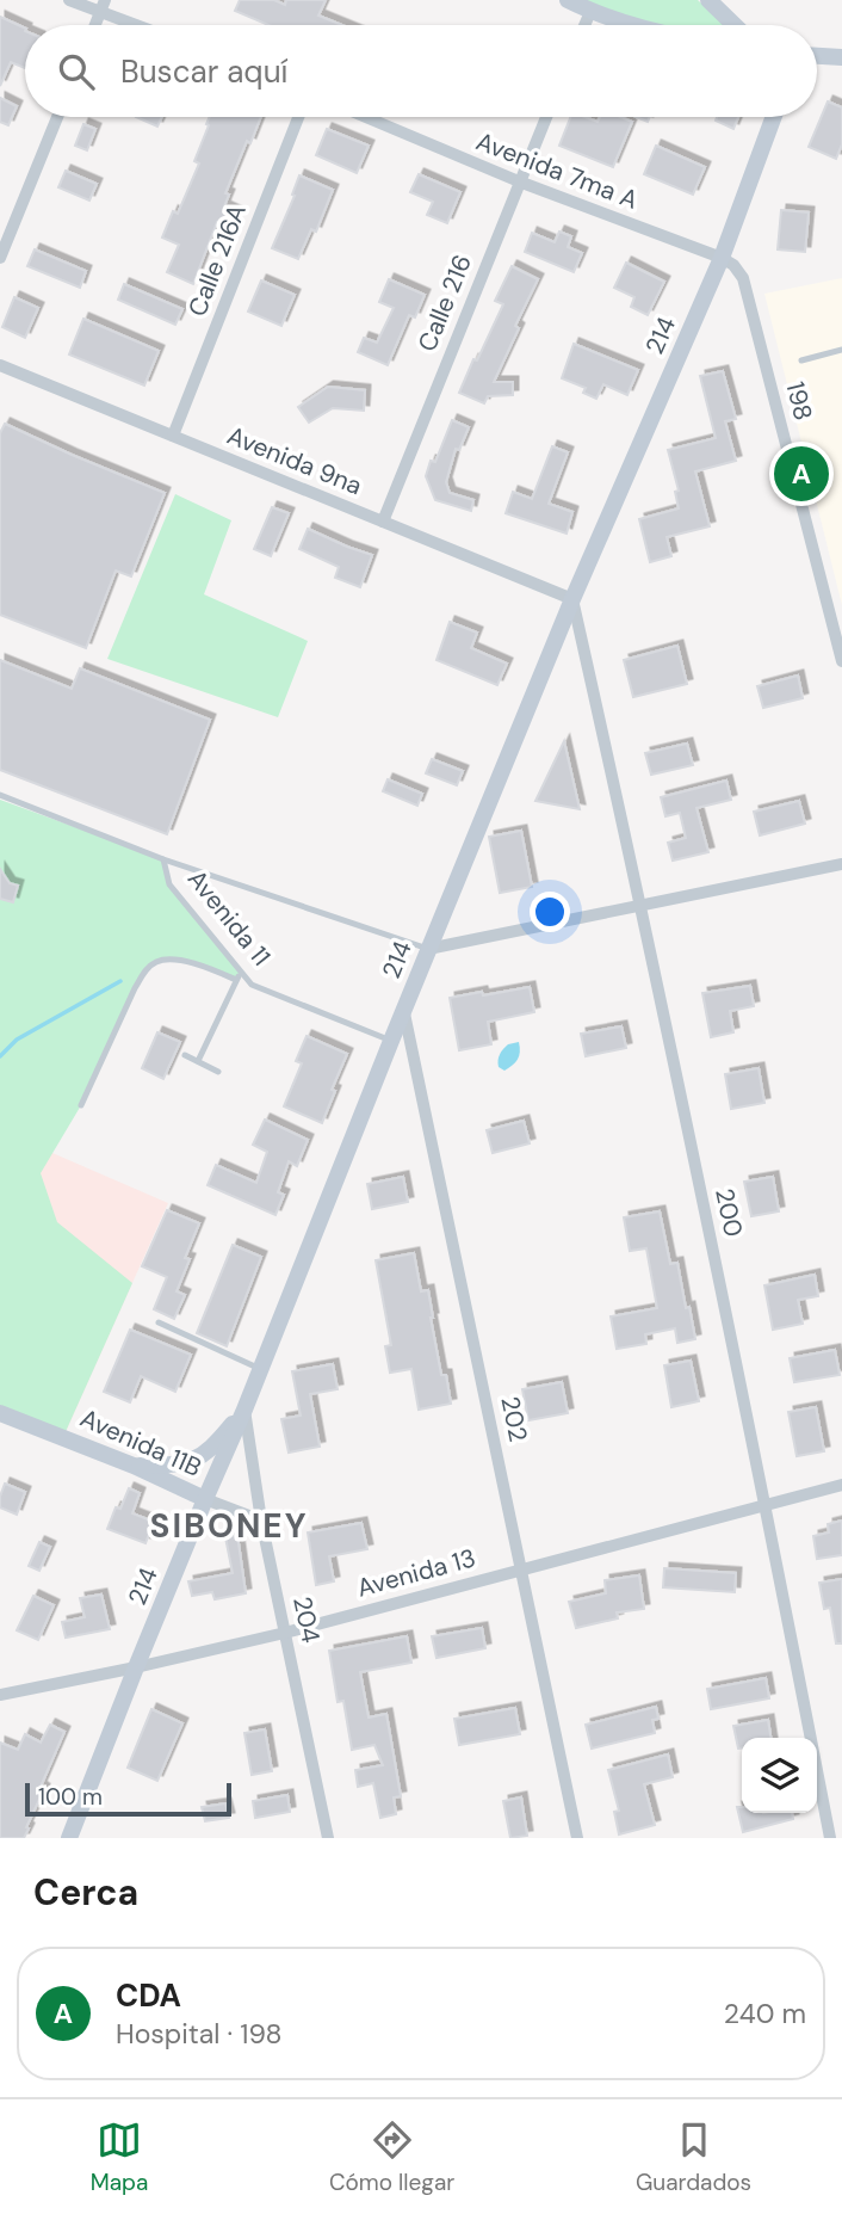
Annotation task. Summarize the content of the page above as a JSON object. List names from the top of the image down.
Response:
{
  "streets": {
    "street": [
      "Avenida 7ma A",
      "Calle 216A",
      "Calle 216",
      "214",
      "198",
      "Avenida 9na",
      "200",
      "202",
      "Avenida 11B",
      "Avenida 13",
      "204"
    ],
    "lane": ["Avenida 11"]
  },
  "crossings": [
    ["Avenida 7ma A", "Calle 216"],
    ["Avenida 7ma A", "214"],
    ["Avenida 7ma A", "198"],
    ["Calle 216A", "Avenida 9na"],
    ["Calle 216", "Avenida 9na"],
    ["214", "198"],
    ["214", "Avenida 9na"],
    ["214", "Avenida 11"],
    ["214", "200"],
    ["214", "202"],
    ["214", "Avenida 11B"],
    ["214", "Avenida 13"],
    ["214", "204"],
    ["Avenida 9na", "200"],
    ["200", "Avenida 13"],
    ["202", "Avenida 13"],
    ["Avenida 11B", "204"],
    ["Avenida 13", "204"]
  ],
  "districts": ["SIBONEY"],
  "scale_bar": "100 m",
  "page": {
    "search": "Buscar aquí",
    "pins": "A",
    "scale": "100 m",
    "heading": "Cerca",
    "list": [
      {
        "mark": "A",
        "name": "CDA",
        "note": "Hospital · 198",
        "value": "240 m"
      }
    ],
    "nav": ["Mapa", "Cómo llegar", "Guardados"]
  }
}
